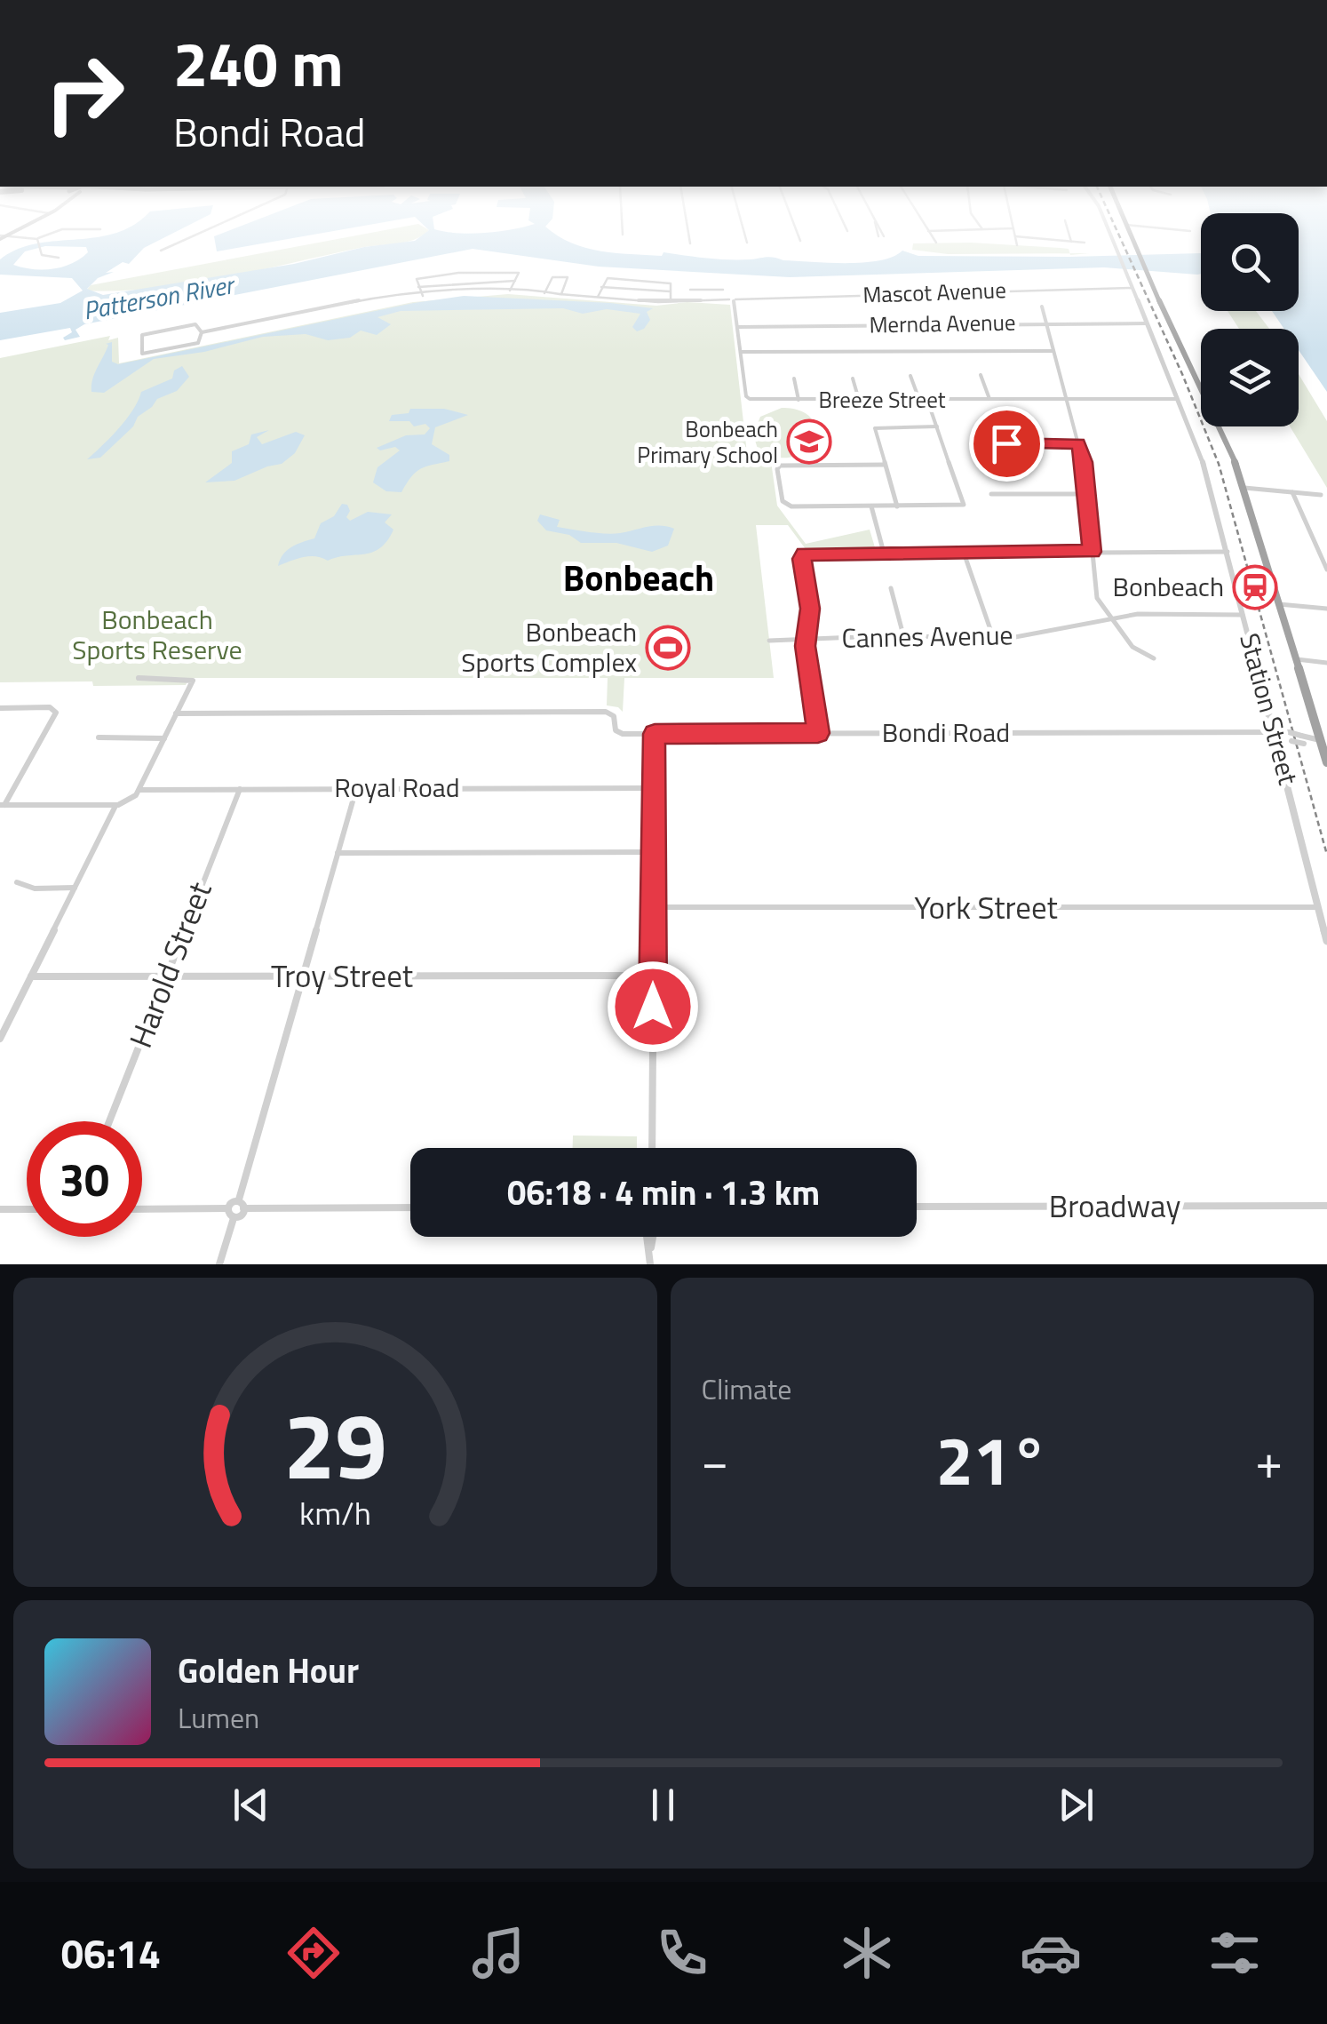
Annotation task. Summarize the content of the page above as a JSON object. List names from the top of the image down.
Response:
{
  "streets": {
    "street": [
      "Mascot Avenue",
      "Mernda Avenue",
      "Breeze Street",
      "Cannes Avenue",
      "Station Street",
      "Bondi Road",
      "Royal Road",
      "York Street",
      "Harold Street",
      "Troy Street",
      "Broadway"
    ]
  },
  "crossings": [
    ["Mascot Avenue", "Station Street"],
    ["Mernda Avenue", "Station Street"],
    ["Breeze Street", "Station Street"],
    ["Cannes Avenue", "Station Street"],
    ["Station Street", "Bondi Road"],
    ["Station Street", "York Street"],
    ["Royal Road", "Harold Street"],
    ["Harold Street", "Troy Street"]
  ],
  "districts": ["Bonbeach"],
  "water": ["Patterson River"],
  "parks": ["Bonbeach Sports Reserve"],
  "places": {
    "school or university": ["Bonbeach Primary School"],
    "station": ["Bonbeach"],
    "sports": ["Bonbeach Sports Complex"]
  },
  "page": {
    "turn": ["240 m", "Bondi Road"],
    "limit": "30",
    "trip": "06:18 · 4 min · 1.3 km",
    "tile": "Climate",
    "heat": ["−", "21°", "+"],
    "song": ["Golden Hour", "Lumen"],
    "tabs": "06:14",
    "gauge": ["29", "km/h"]
  }
}
